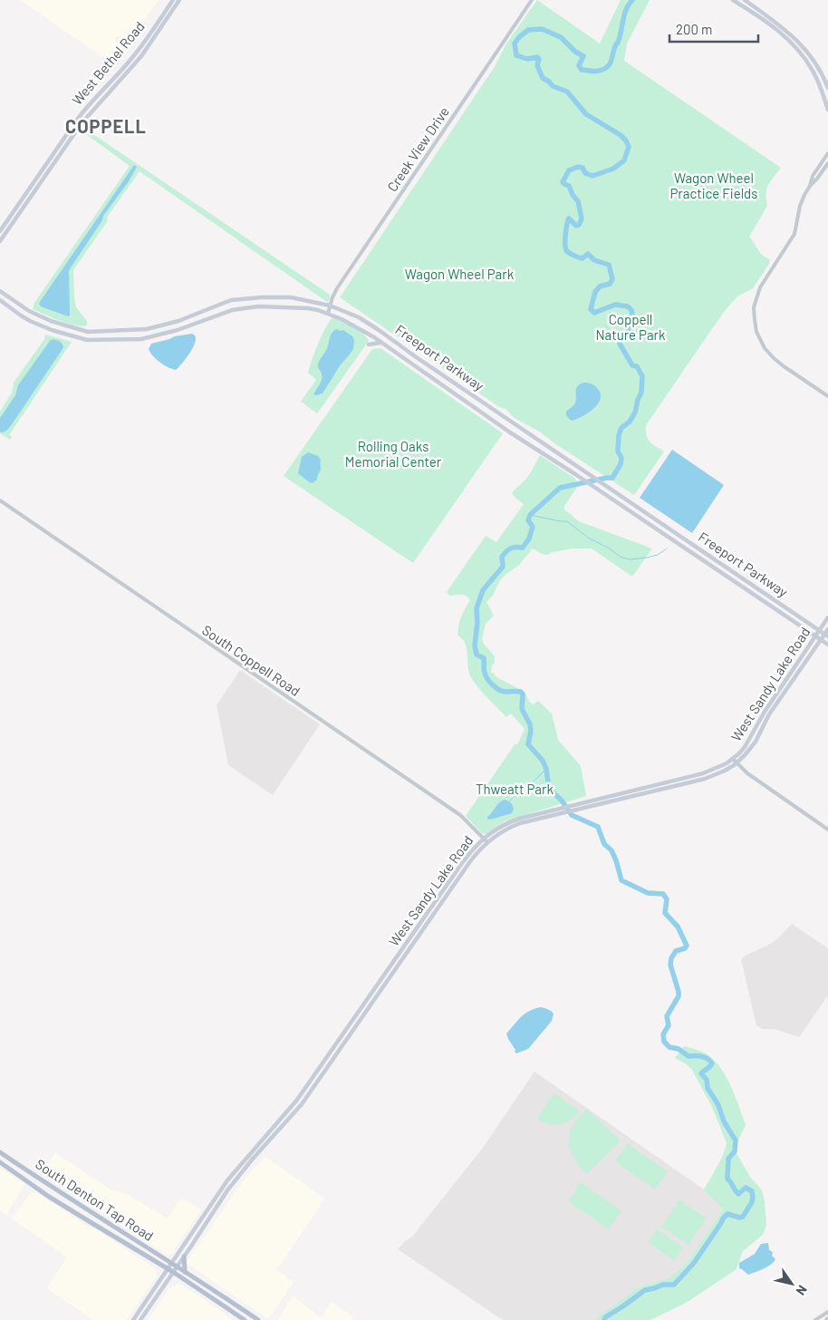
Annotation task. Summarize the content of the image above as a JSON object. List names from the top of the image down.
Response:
{
  "streets": {
    "main road": [
      "West Bethel Road",
      "Freeport Parkway",
      "West Sandy Lake Road",
      "South Denton Tap Road"
    ],
    "street": ["Creek View Drive", "South Coppell Road"]
  },
  "crossings": [
    ["Creek View Drive", "Freeport Parkway"],
    ["Freeport Parkway", "West Sandy Lake Road"],
    ["South Coppell Road", "West Sandy Lake Road"],
    ["West Sandy Lake Road", "South Denton Tap Road"]
  ],
  "districts": ["COPPELL"],
  "parks": [
    "Wagon Wheel Practice Fields",
    "Wagon Wheel Park",
    "Coppell Nature Park",
    "Rolling Oaks Memorial Center",
    "Thweatt Park"
  ],
  "scale_bar": "200 m",
  "north": "bottom right"
}
